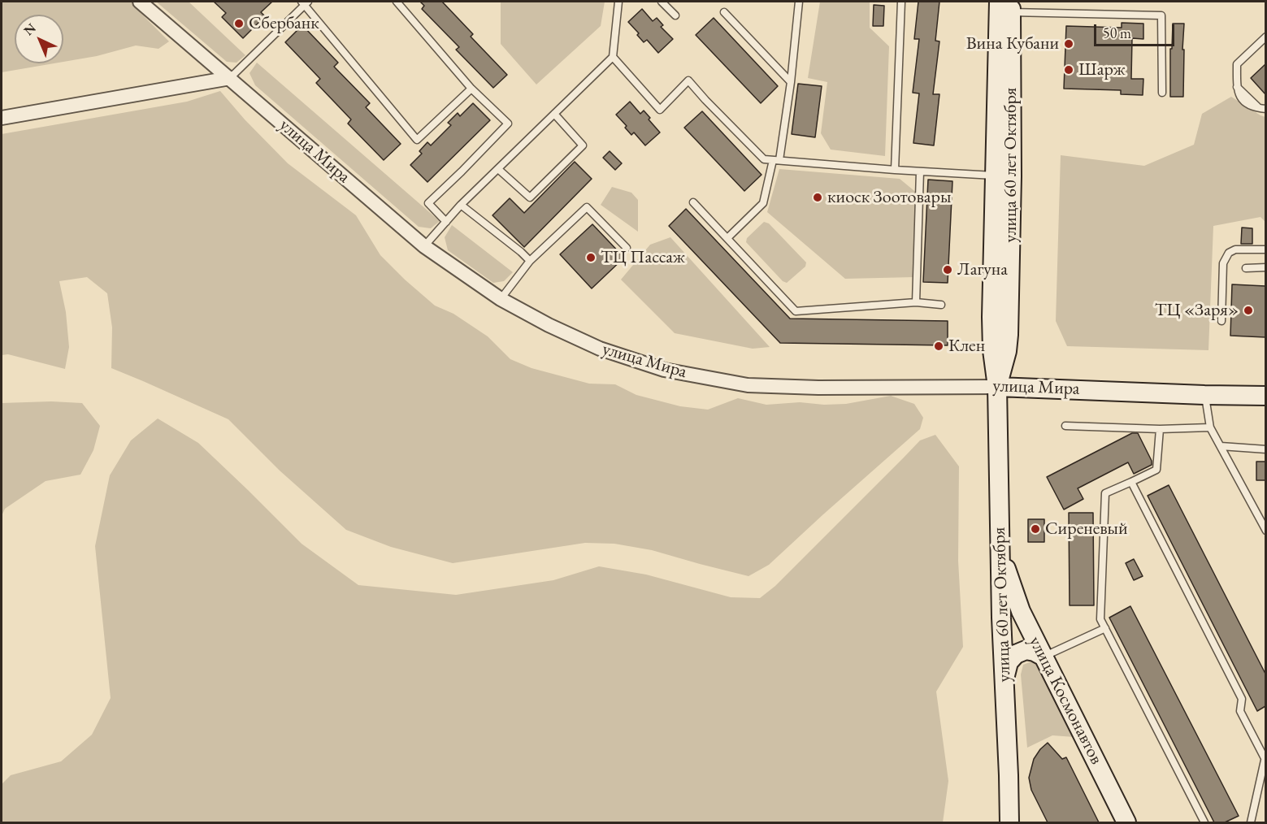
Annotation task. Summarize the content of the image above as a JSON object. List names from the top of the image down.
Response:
{
  "streets": {
    "main road": ["улица Мира", "улица 60 лет Октября", "улица Космонавтов"]
  },
  "crossings": [
    ["улица Мира", "улица 60 лет Октября"],
    ["улица 60 лет Октября", "улица Космонавтов"]
  ],
  "places": [
    "Сбербанк",
    "Вина Кубани",
    "Шарж",
    "киоск Зоотовары",
    "ТЦ Пассаж",
    "Лагуна",
    "ТЦ «Заря»",
    "Клен",
    "Сиреневый"
  ],
  "scale_bar": "50 m",
  "north": "top left"
}
